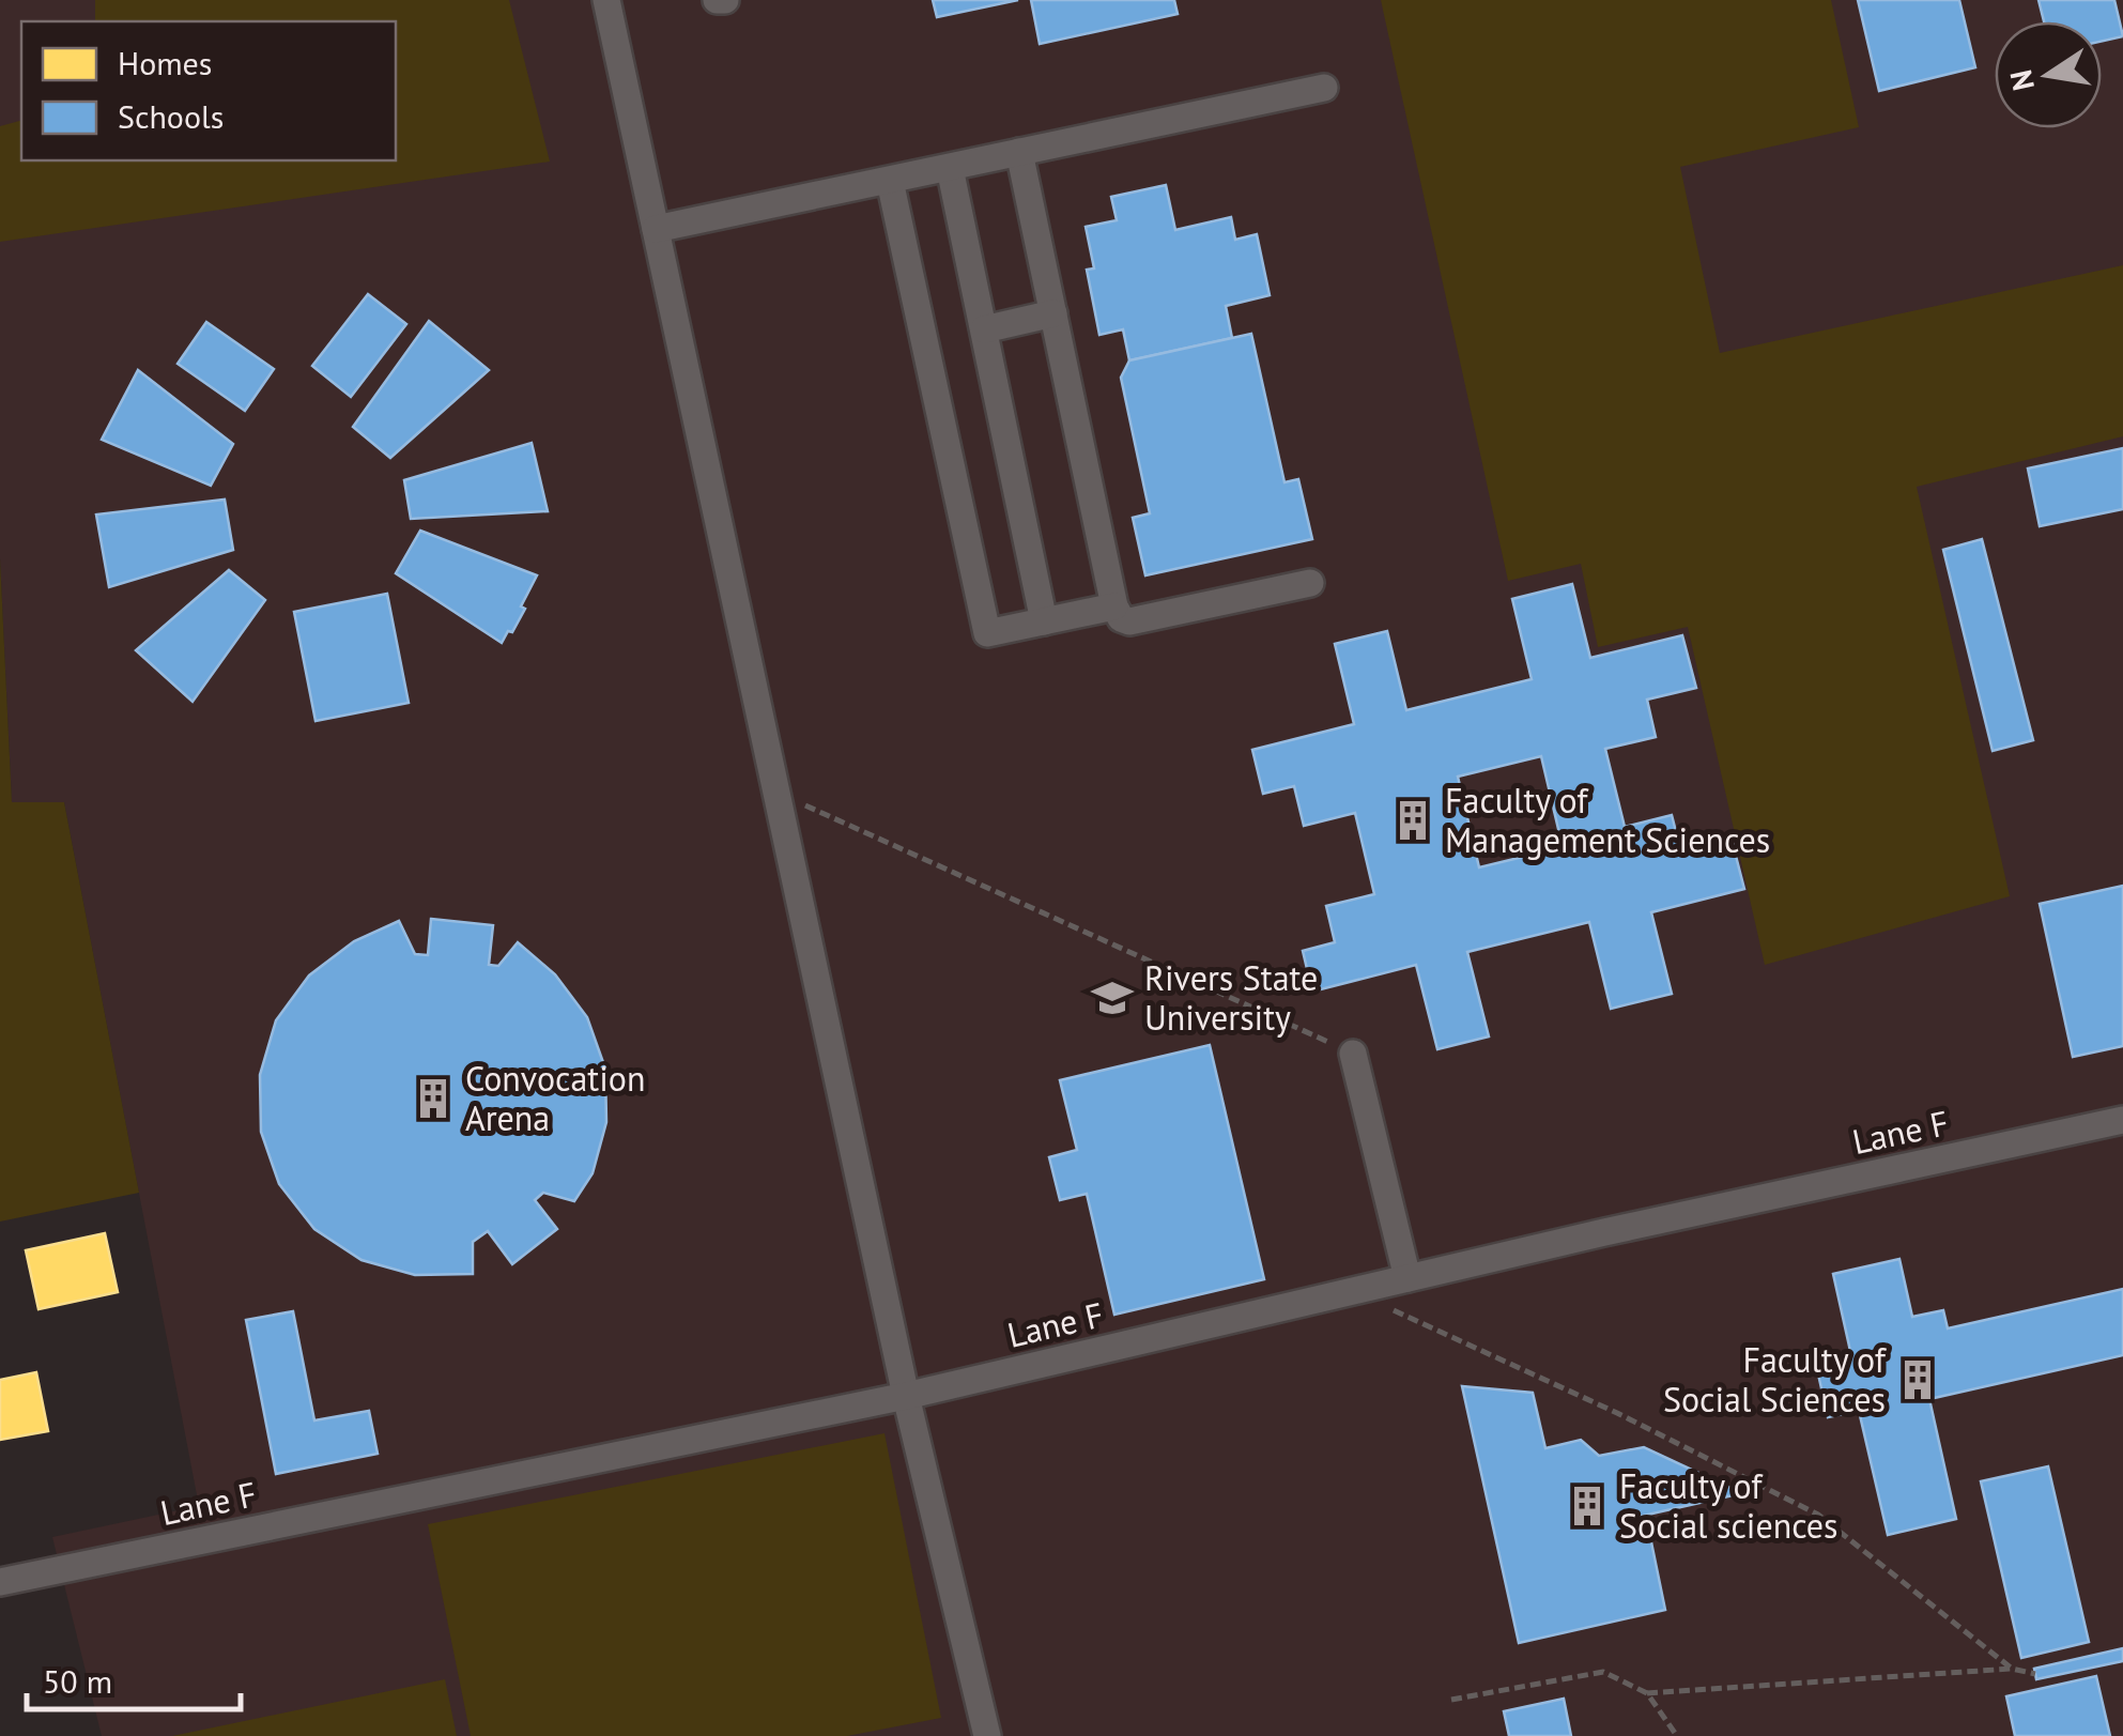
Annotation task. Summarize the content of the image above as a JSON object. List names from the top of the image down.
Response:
{
  "streets": {
    "street": ["Lane F"]
  },
  "places": {
    "building": [
      "Faculty of Management Sciences",
      "Convocation Arena",
      "Faculty of Social Sciences",
      "Faculty of Social sciences"
    ],
    "school or university": ["Rivers State University"]
  },
  "legend": ["Homes", "Schools"],
  "scale_bar": "50 m",
  "north": "left"
}
